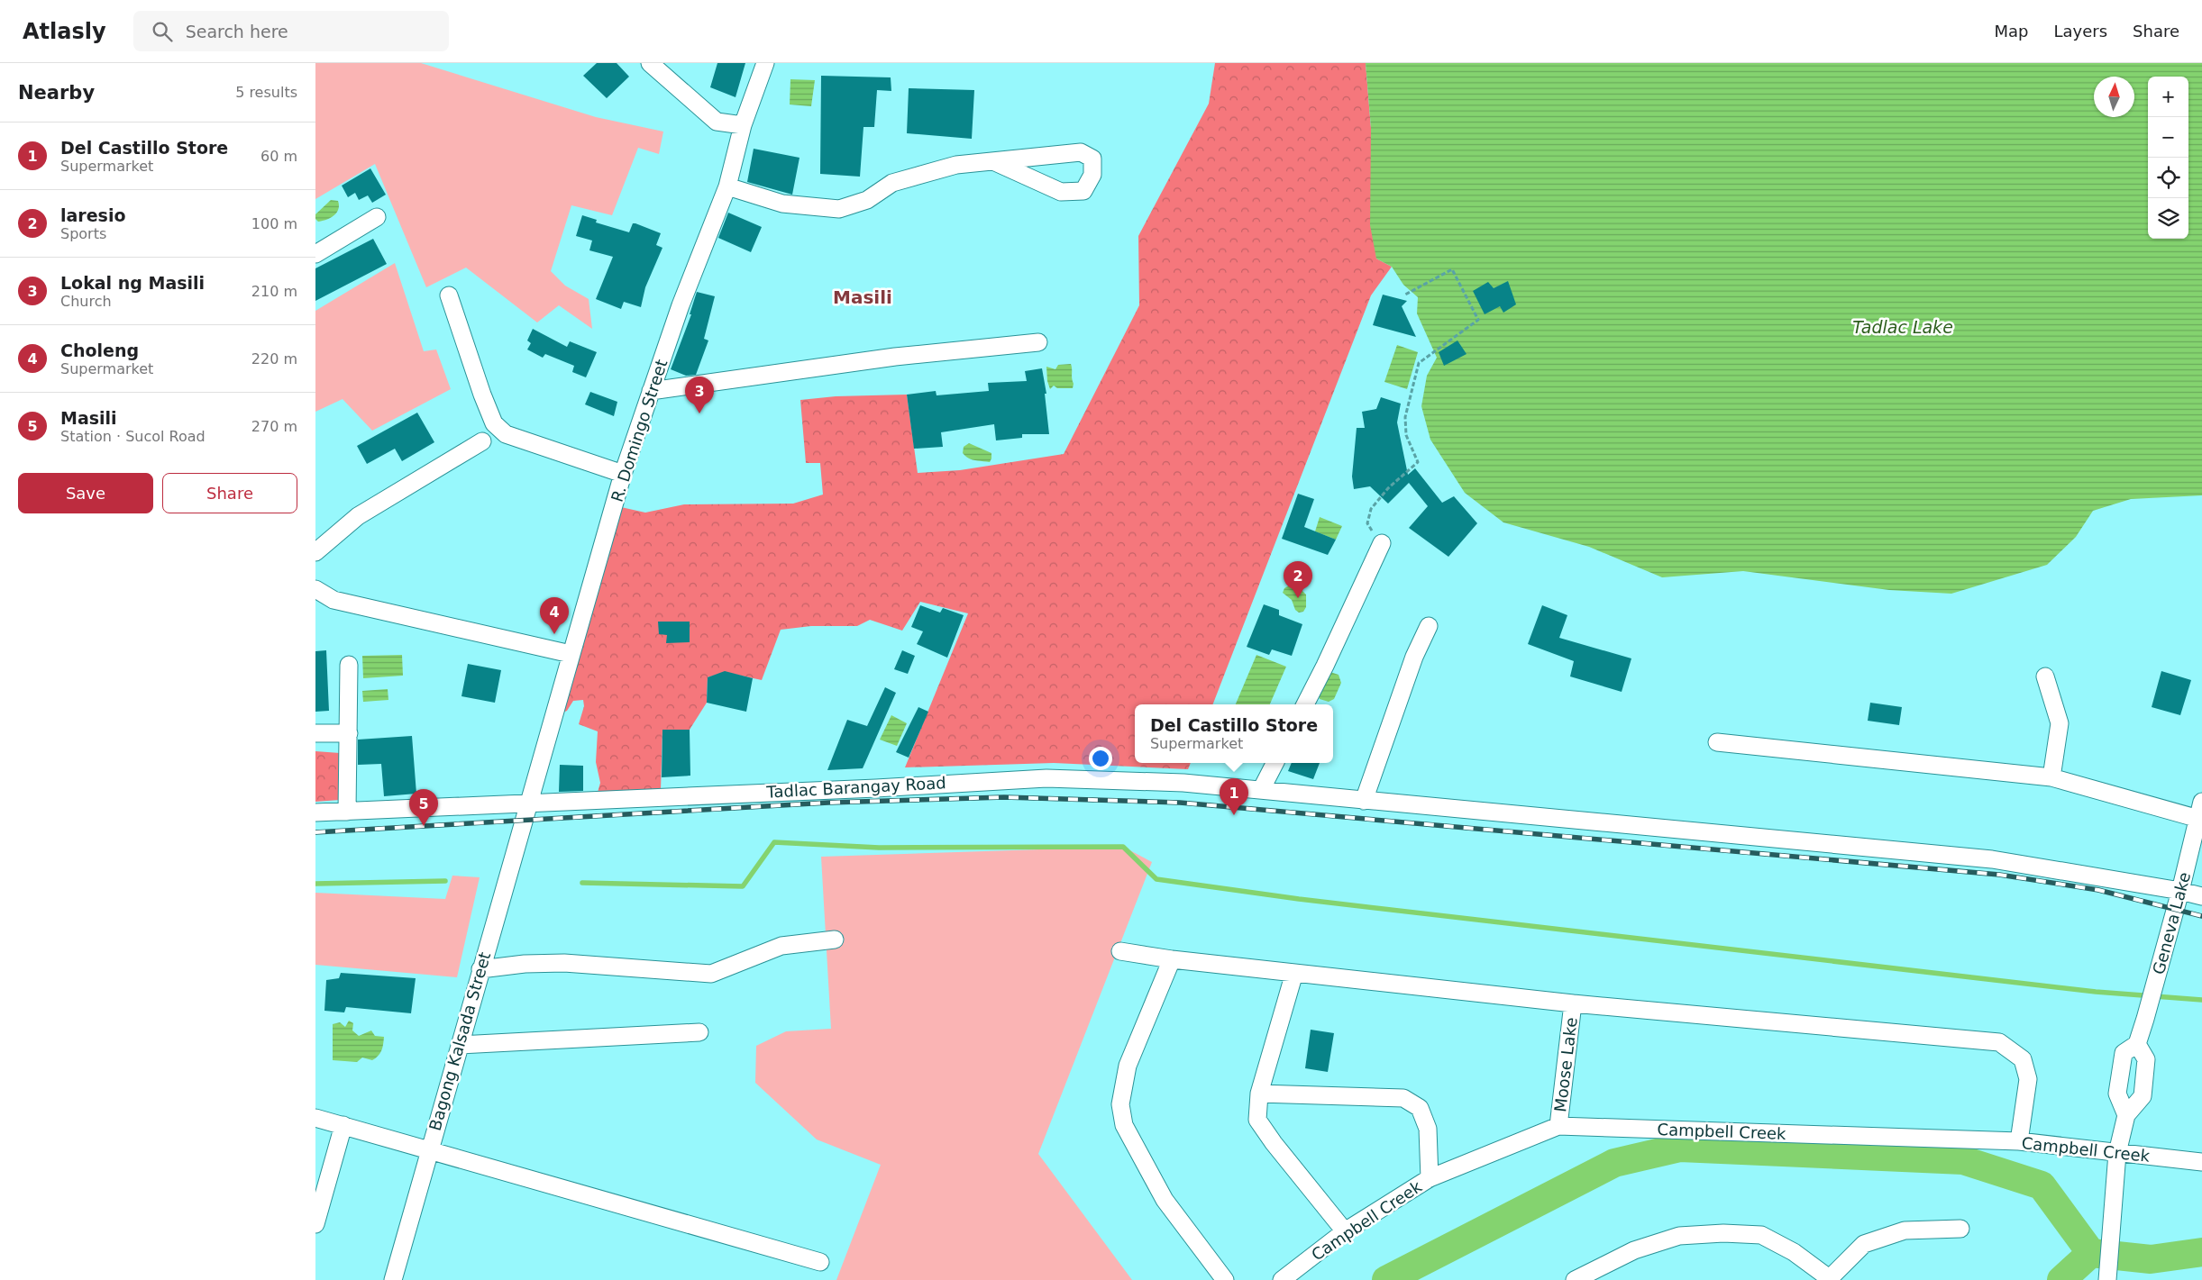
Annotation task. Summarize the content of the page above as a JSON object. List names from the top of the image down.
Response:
{
  "streets": {
    "street": [
      "R. Domingo Street",
      "Tadlac Barangay Road",
      "Geneva Lake",
      "Bagong Kalsada Street",
      "Moose Lake",
      "Campbell Creek"
    ]
  },
  "crossings": [
    ["R. Domingo Street", "Tadlac Barangay Road"],
    ["R. Domingo Street", "Bagong Kalsada Street"],
    ["Tadlac Barangay Road", "Geneva Lake"],
    ["Tadlac Barangay Road", "Bagong Kalsada Street"],
    ["Moose Lake", "Campbell Creek"]
  ],
  "districts": ["Masili"],
  "water": ["Tadlac Lake"],
  "north": "top",
  "page": {
    "header": "Atlasly",
    "search": "Search here",
    "nav": ["Map", "Layers", "Share"],
    "heading": ["Nearby", "5 results"],
    "map_buttons": ["+", "−"],
    "list": [
      {
        "mark": "1",
        "name": "Del Castillo Store",
        "note": "Supermarket",
        "value": "60 m"
      },
      {
        "mark": "2",
        "name": "laresio",
        "note": "Sports",
        "value": "100 m"
      },
      {
        "mark": "3",
        "name": "Lokal ng Masili",
        "note": "Church",
        "value": "210 m"
      },
      {
        "mark": "4",
        "name": "Choleng",
        "note": "Supermarket",
        "value": "220 m"
      },
      {
        "mark": "5",
        "name": "Masili",
        "note": "Station · Sucol Road",
        "value": "270 m"
      }
    ],
    "pins": [
      "3",
      "2",
      "4",
      "1",
      "5"
    ],
    "buttons": ["Save", "Share"],
    "popup": ["Del Castillo Store", "Supermarket"]
  }
}
